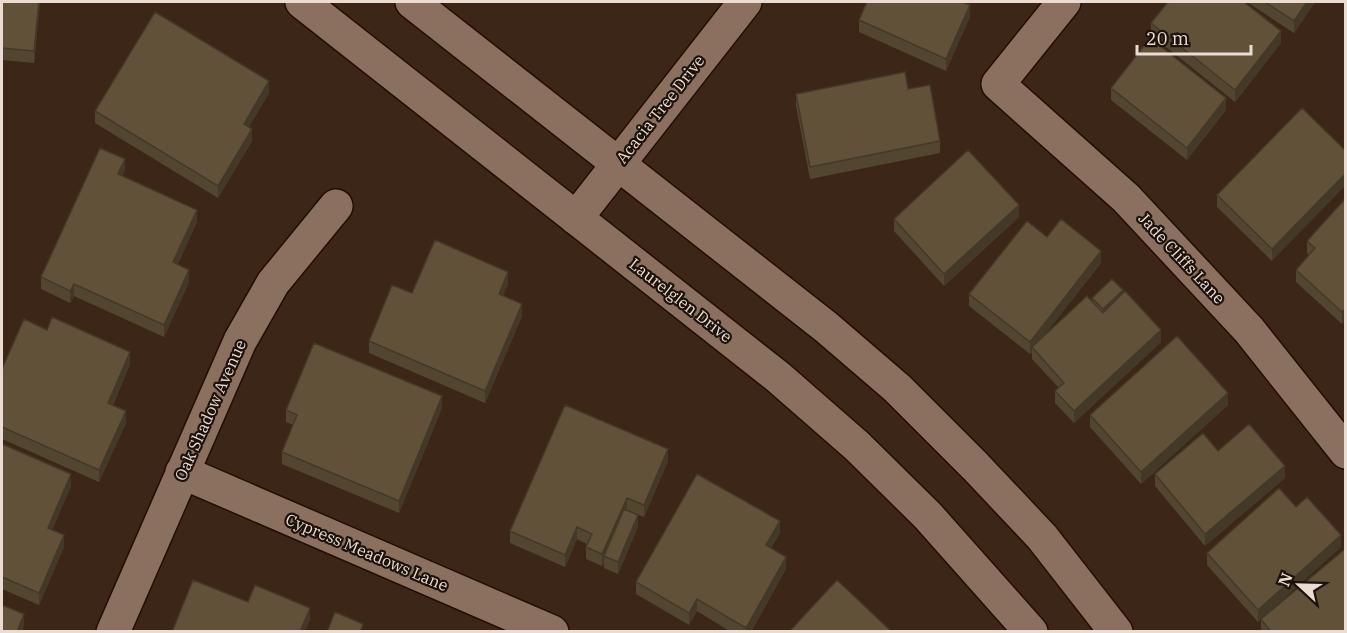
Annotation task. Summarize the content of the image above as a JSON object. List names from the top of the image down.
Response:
{
  "streets": {
    "street": [
      "Acacia Tree Drive",
      "Jade Cliffs Lane",
      "Laurelglen Drive",
      "Oak Shadow Avenue",
      "Cypress Meadows Lane"
    ]
  },
  "crossings": [
    ["Acacia Tree Drive", "Laurelglen Drive"],
    ["Oak Shadow Avenue", "Cypress Meadows Lane"]
  ],
  "scale_bar": "20 m",
  "north": "left"
}
